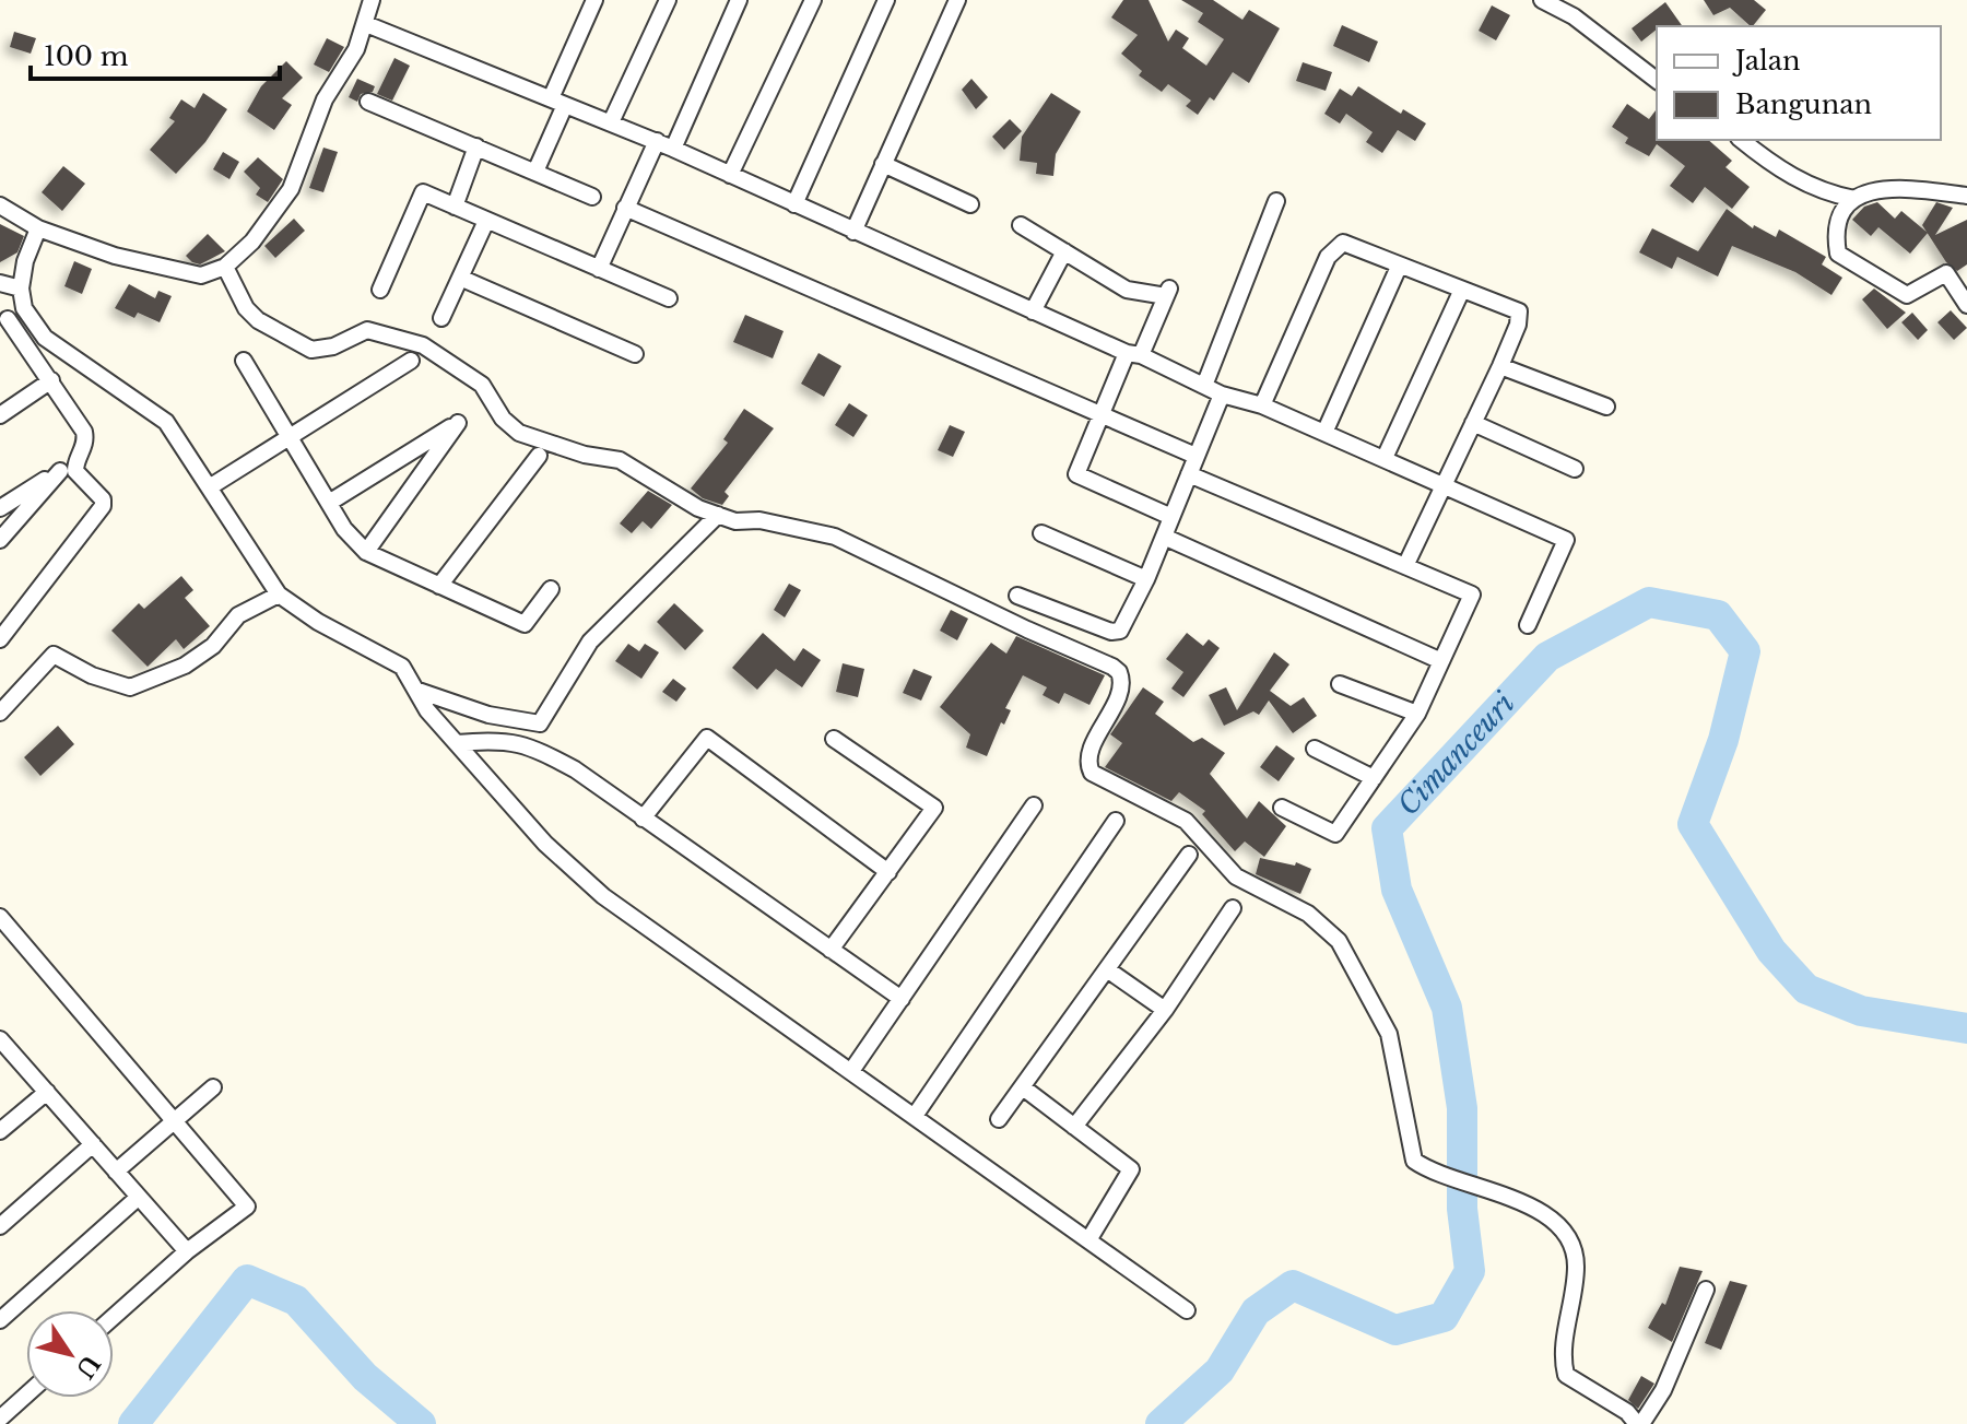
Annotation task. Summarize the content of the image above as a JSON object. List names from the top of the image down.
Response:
{
  "water": ["Cimanceuri"],
  "legend": ["Jalan", "Bangunan"],
  "scale_bar": "100 m",
  "north": "bottom right"
}
